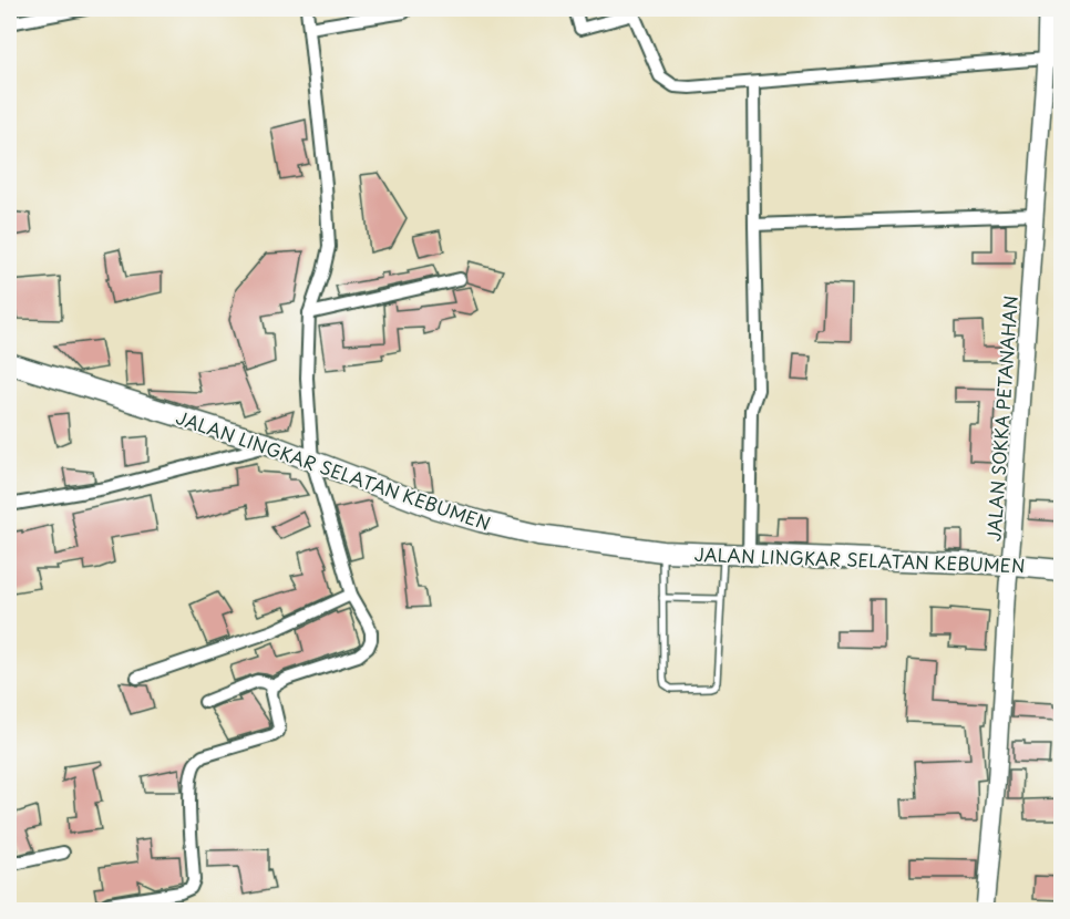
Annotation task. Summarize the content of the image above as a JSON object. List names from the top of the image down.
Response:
{
  "streets": {
    "highway": ["JALAN LINGKAR SELATAN KEBUMEN"],
    "main road": ["JALAN SOKKA PETANAHAN"]
  },
  "crossings": [
    ["JALAN SOKKA PETANAHAN", "JALAN LINGKAR SELATAN KEBUMEN"]
  ]
}
